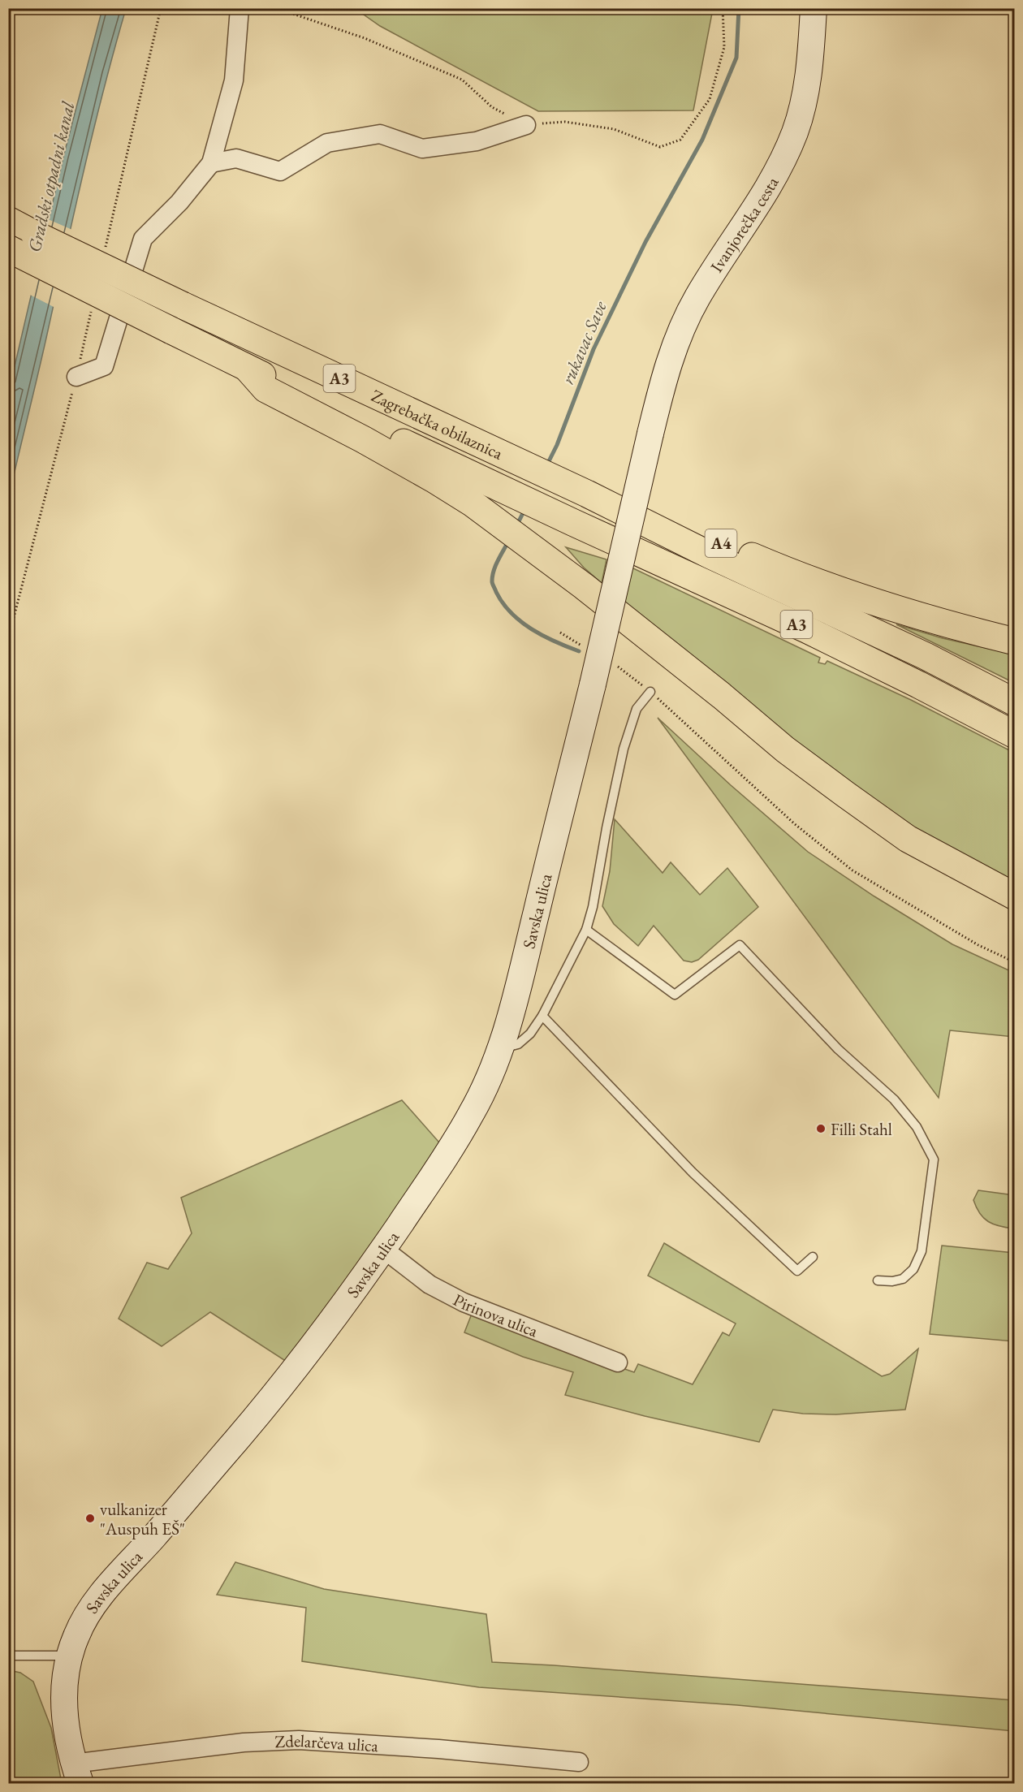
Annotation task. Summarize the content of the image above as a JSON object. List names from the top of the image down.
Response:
{
  "streets": {
    "highway": ["A3", "Zagrebačka obilaznica", "A4"],
    "main road": ["Ivanjorečka cesta", "Savska ulica"],
    "street": ["Pirinova ulica", "Zdelarčeva ulica"]
  },
  "crossings": [
    ["Ivanjorečka cesta", "Savska ulica"],
    ["A3", "Zagrebačka obilaznica"],
    ["A3", "A4"],
    ["Zagrebačka obilaznica", "A4"],
    ["Savska ulica", "Pirinova ulica"],
    ["Savska ulica", "Zdelarčeva ulica"]
  ],
  "water": ["Gradski otpadni kanal", "rukavac Save"],
  "places": ["Filli Stahl", "vulkanizer \"Auspuh EŠ\""]
}
